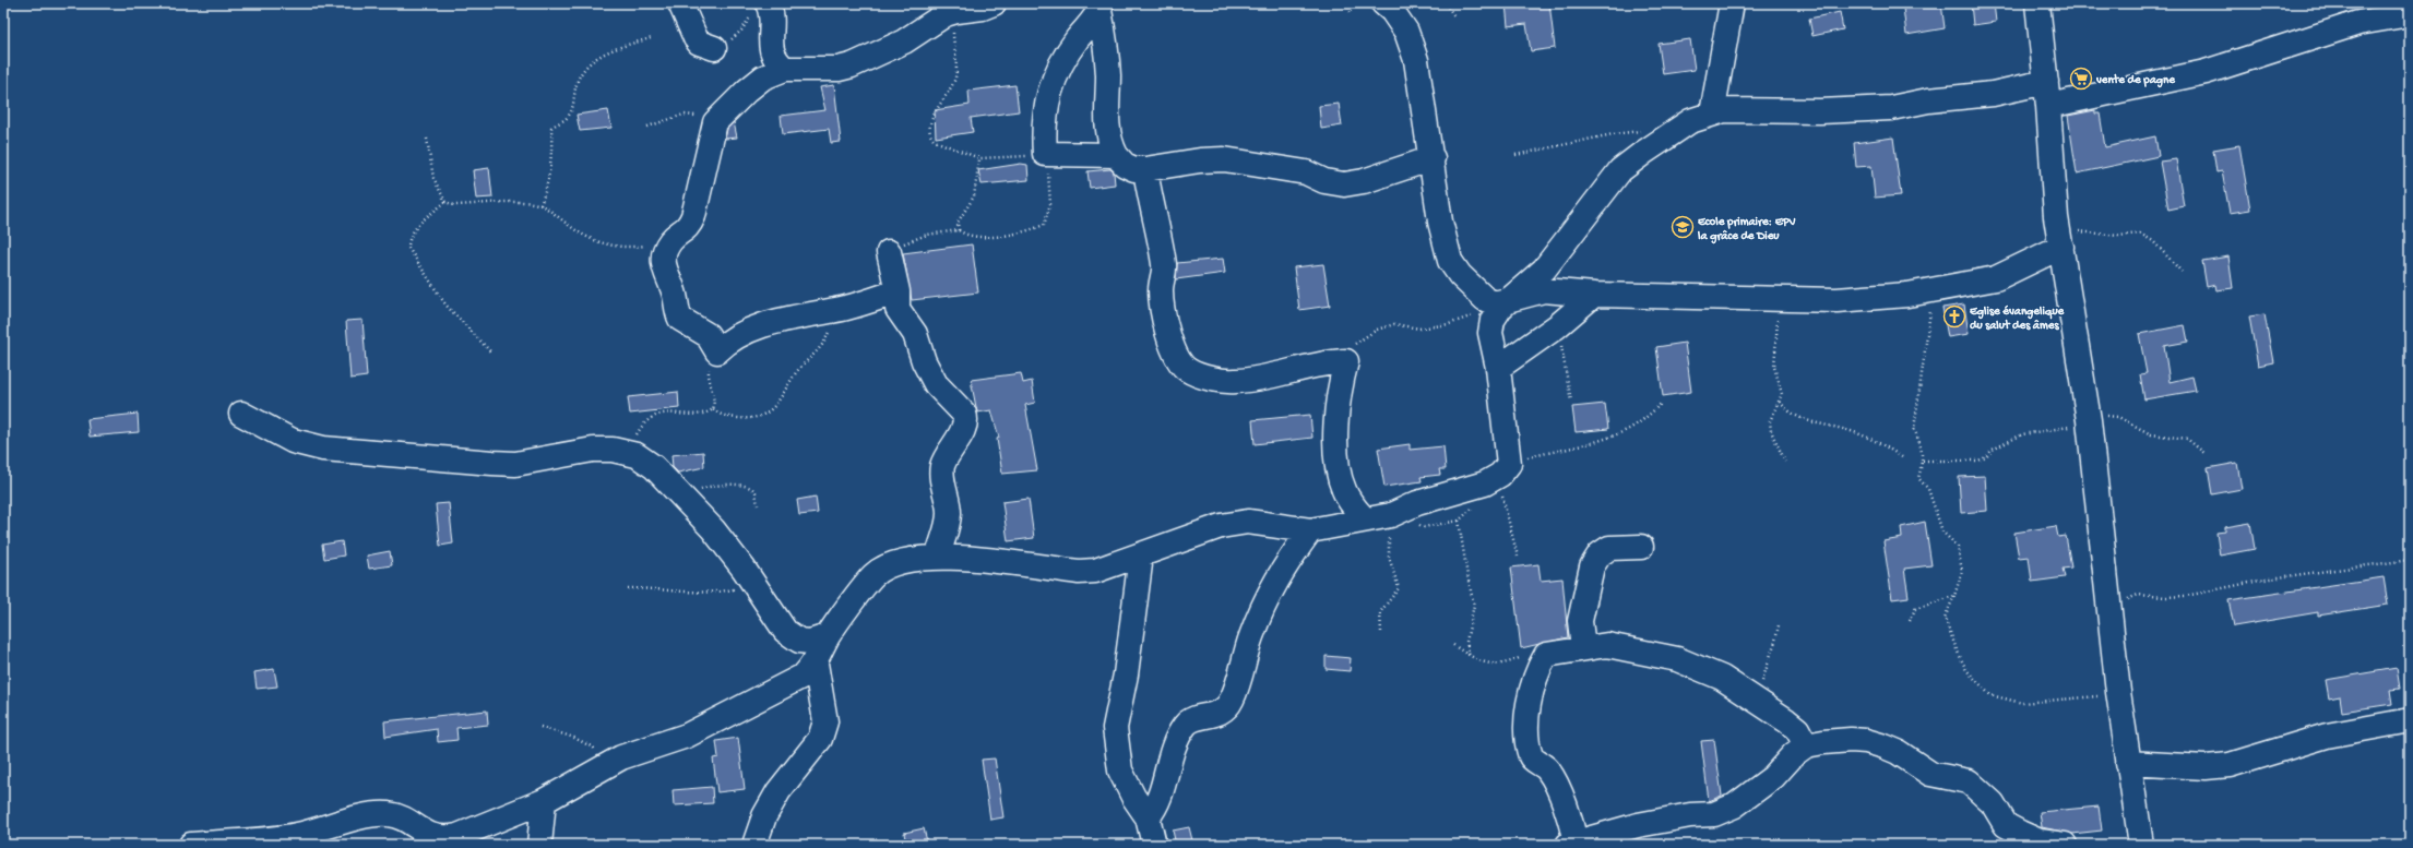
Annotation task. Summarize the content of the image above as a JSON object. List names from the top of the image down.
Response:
{
  "places": {
    "supermarket": ["vente de pagne"],
    "school or university": ["Ecole primaire: EPV la grâce de Dieu"],
    "church": ["Eglise évangelique du salut des âmes"]
  }
}
